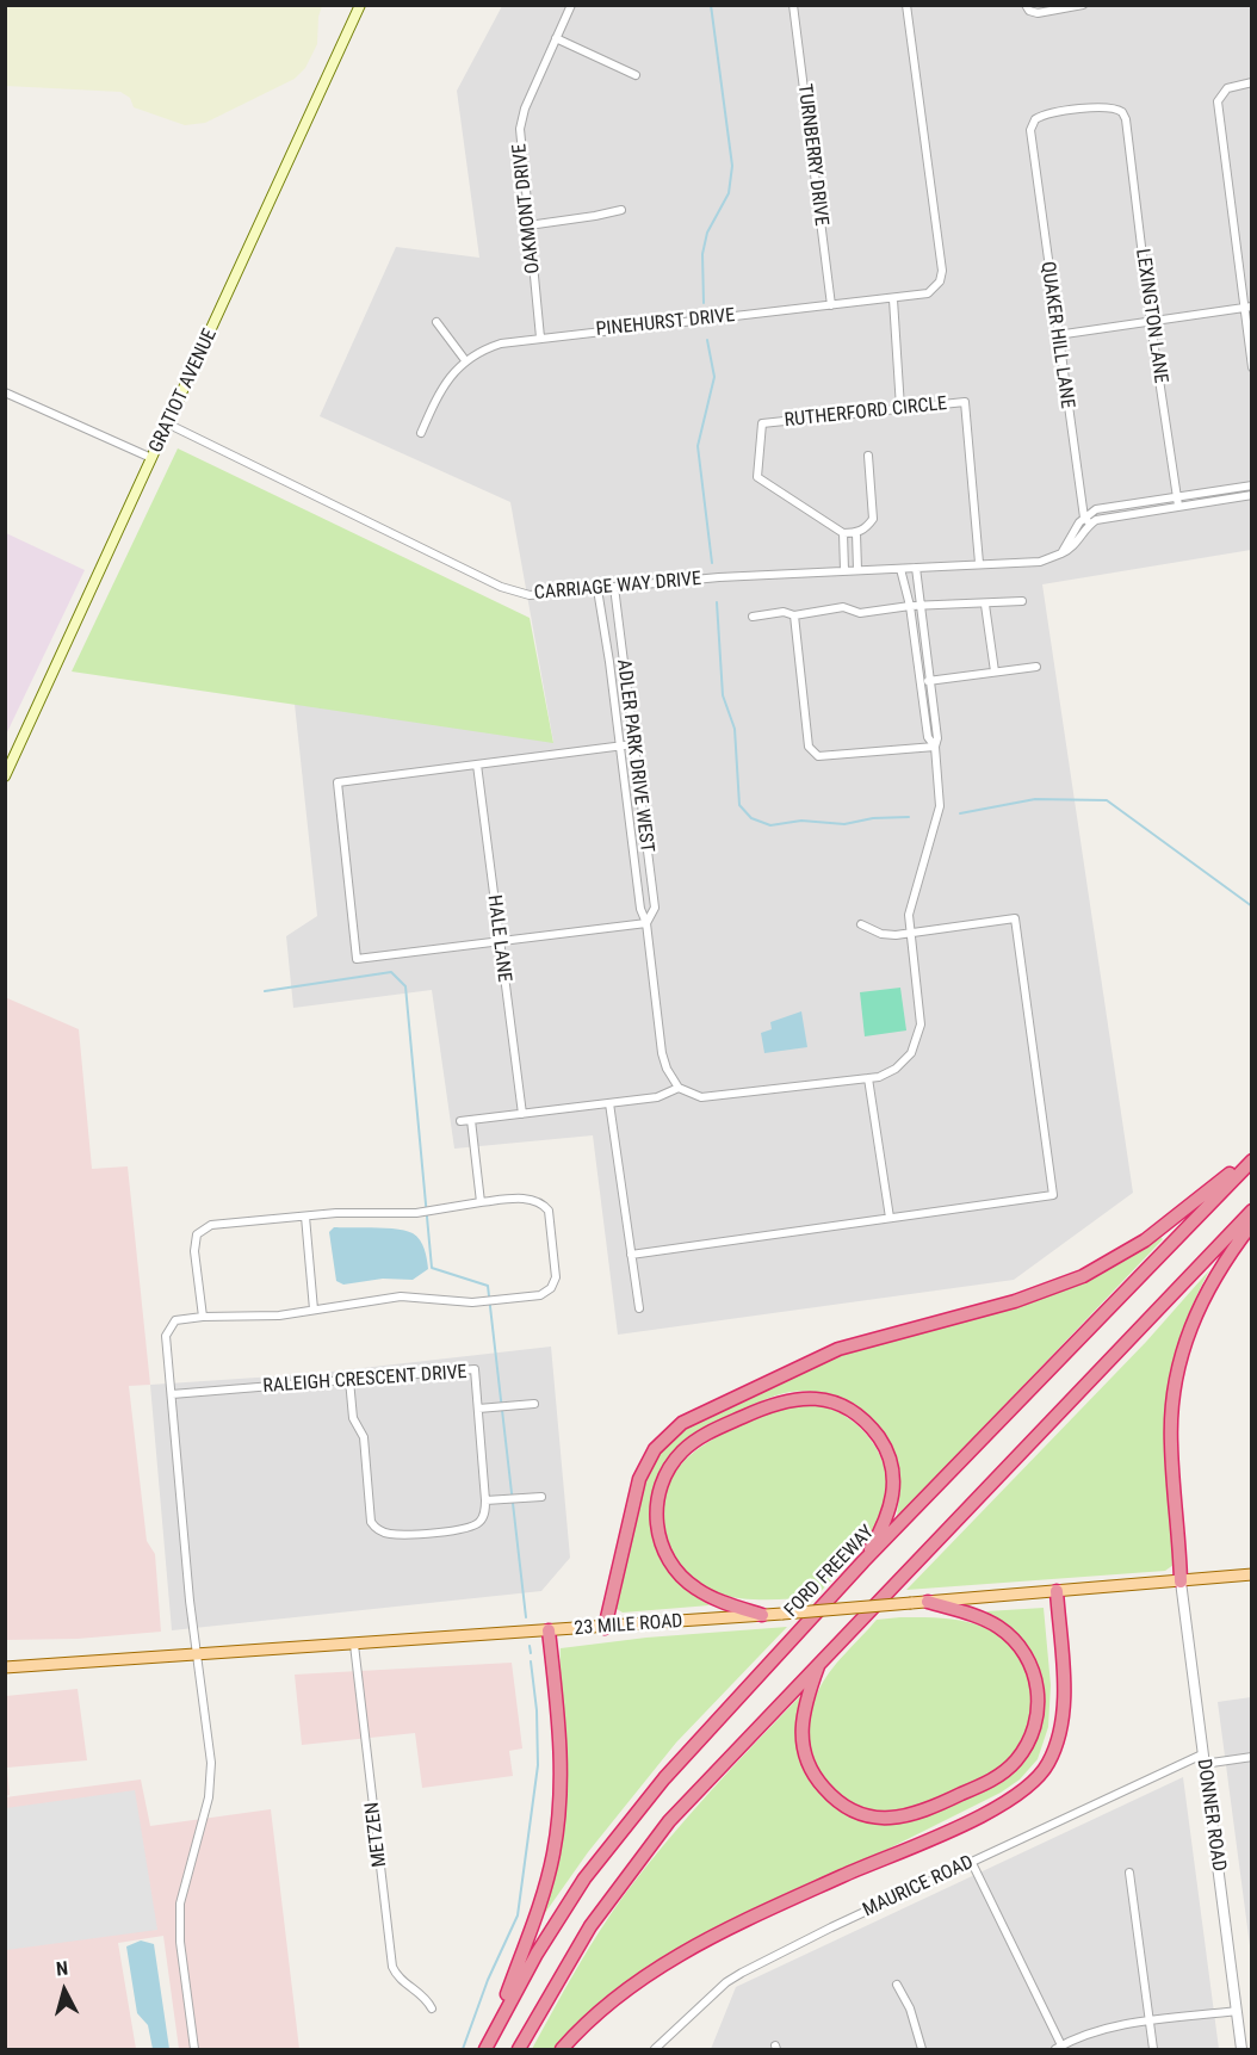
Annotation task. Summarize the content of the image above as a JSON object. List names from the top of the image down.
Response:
{
  "streets": {
    "highway": ["FORD FREEWAY"],
    "main road": ["GRATIOT AVENUE", "23 MILE ROAD"],
    "street": [
      "TURNBERRY DRIVE",
      "OAKMONT DRIVE",
      "LEXINGTON LANE",
      "PINEHURST DRIVE",
      "QUAKER HILL LANE",
      "RUTHERFORD CIRCLE",
      "CARRIAGE WAY DRIVE",
      "ADLER PARK DRIVE WEST",
      "HALE LANE",
      "RALEIGH CRESCENT DRIVE",
      "DONNER ROAD",
      "METZEN",
      "MAURICE ROAD"
    ]
  },
  "crossings": [
    ["TURNBERRY DRIVE", "PINEHURST DRIVE"],
    ["OAKMONT DRIVE", "PINEHURST DRIVE"],
    ["LEXINGTON LANE", "QUAKER HILL LANE"],
    ["QUAKER HILL LANE", "CARRIAGE WAY DRIVE"],
    ["GRATIOT AVENUE", "CARRIAGE WAY DRIVE"],
    ["RUTHERFORD CIRCLE", "CARRIAGE WAY DRIVE"],
    ["CARRIAGE WAY DRIVE", "ADLER PARK DRIVE WEST"],
    ["23 MILE ROAD", "DONNER ROAD"],
    ["23 MILE ROAD", "METZEN"],
    ["DONNER ROAD", "MAURICE ROAD"]
  ],
  "north": "top"
}
